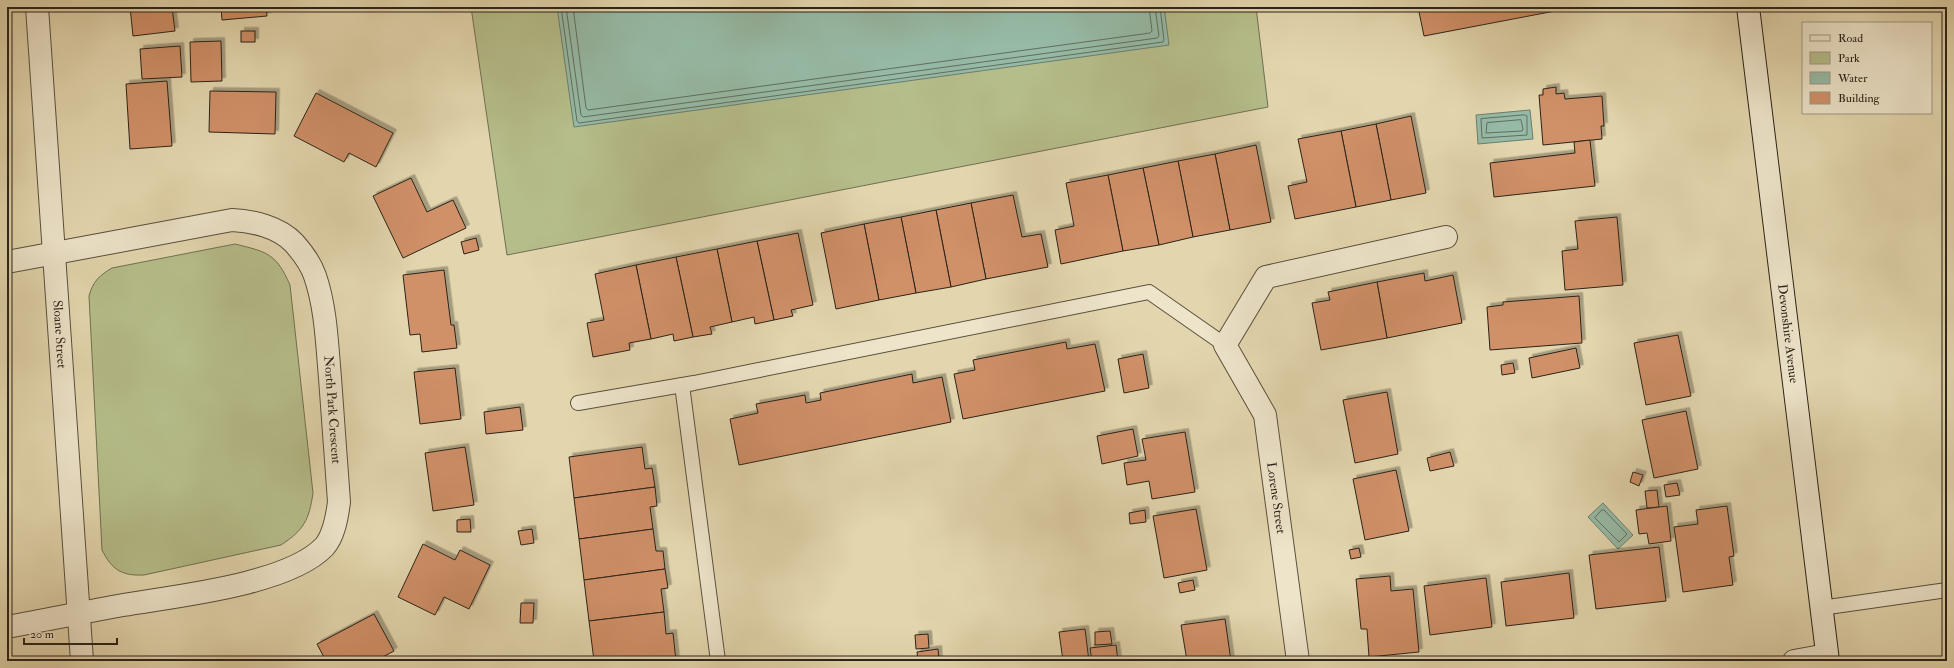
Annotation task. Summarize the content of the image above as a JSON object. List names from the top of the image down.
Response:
{
  "streets": {
    "street": [
      "Sloane Street",
      "Devonshire Avenue",
      "North Park Crescent",
      "Lorene Street"
    ]
  },
  "crossings": [
    ["Sloane Street", "North Park Crescent"]
  ],
  "legend": [
    "Road",
    "Park",
    "Water",
    "Building"
  ],
  "scale_bar": "20 m"
}
